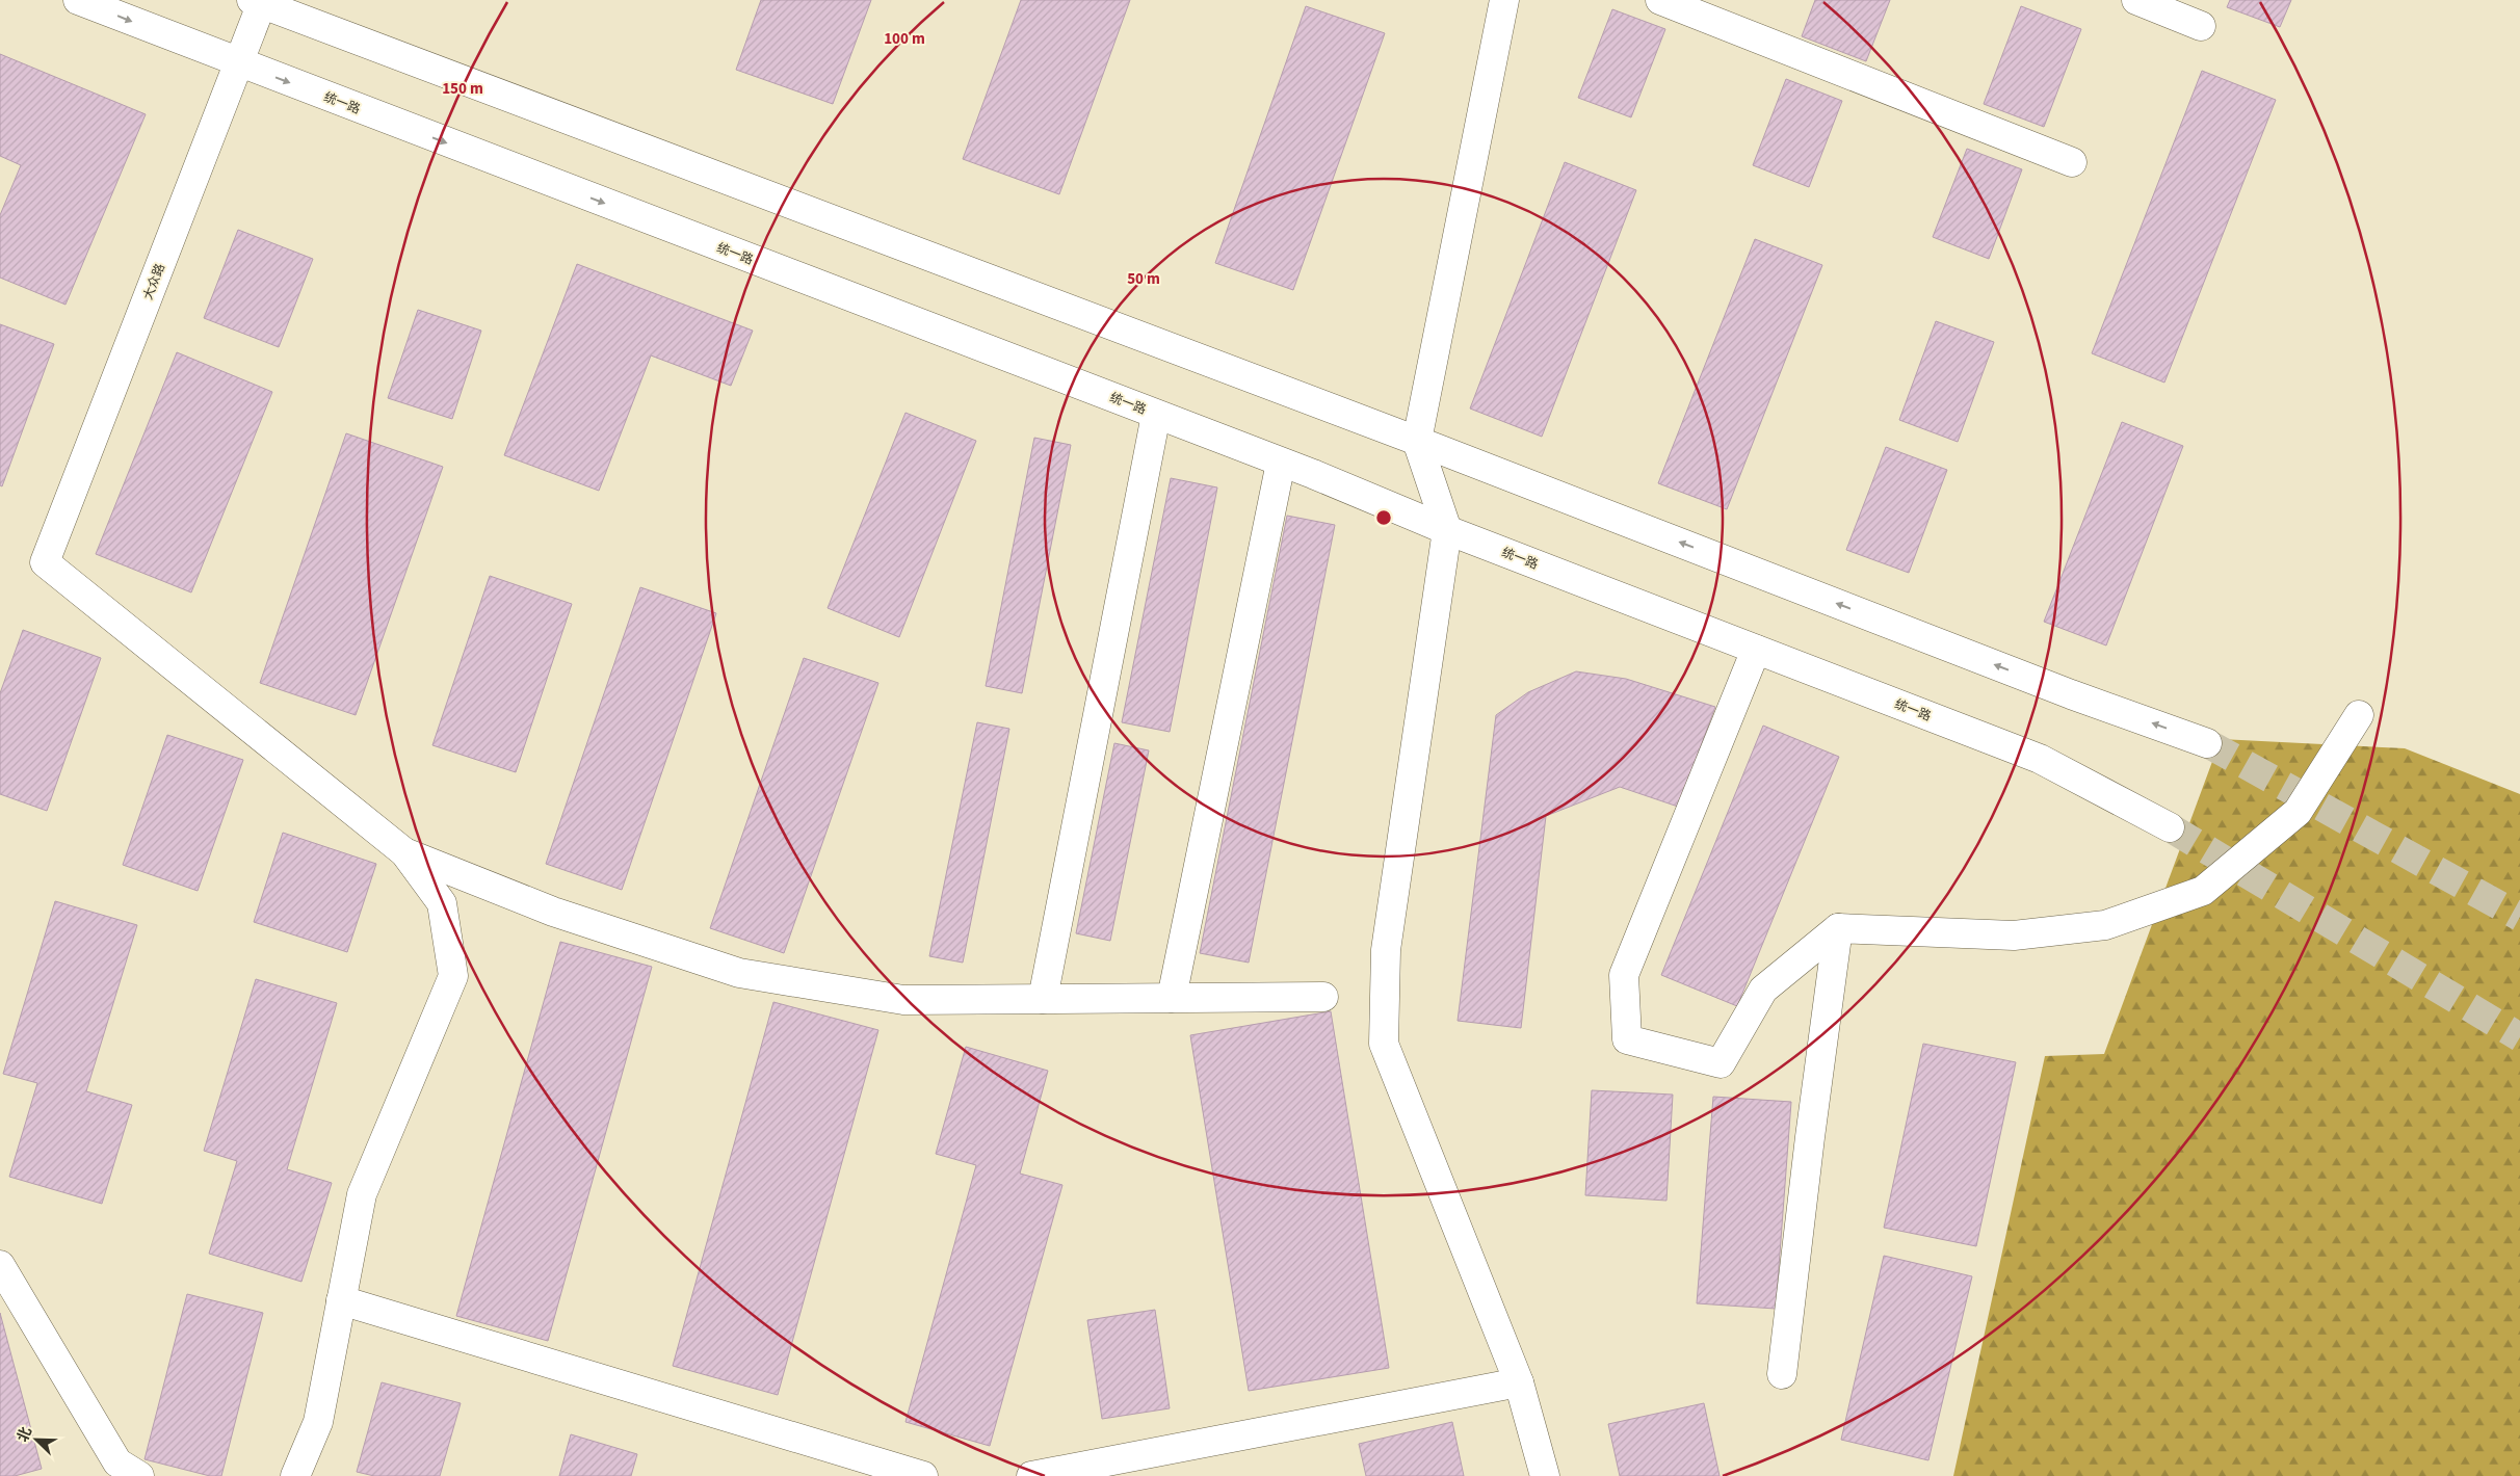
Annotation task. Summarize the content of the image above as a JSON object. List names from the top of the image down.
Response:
{
  "streets": {
    "street": ["统一路", "大众路"]
  },
  "crossings": [
    ["统一路", "大众路"]
  ],
  "north": "top left",
  "rings": ["100 m", "150 m", "50 m"]
}
